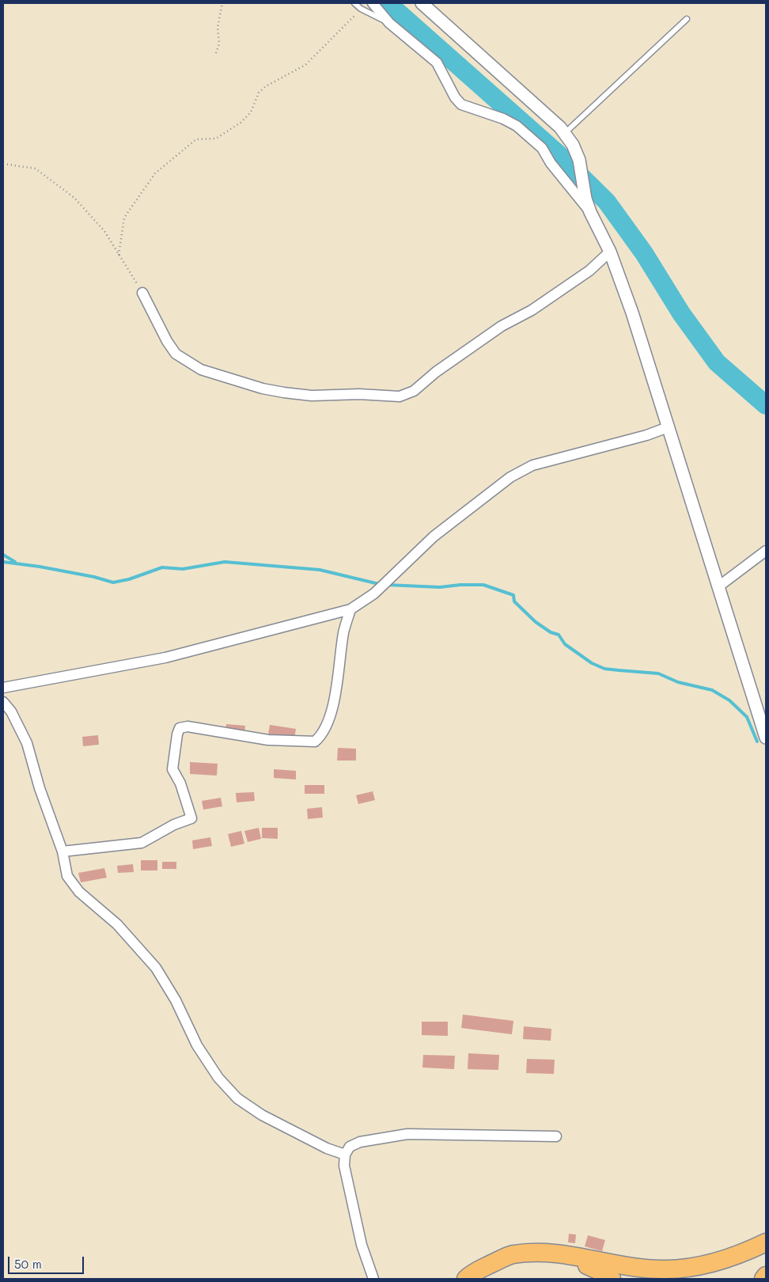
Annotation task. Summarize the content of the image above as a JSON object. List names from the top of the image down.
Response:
{
  "scale_bar": "50 m"
}
